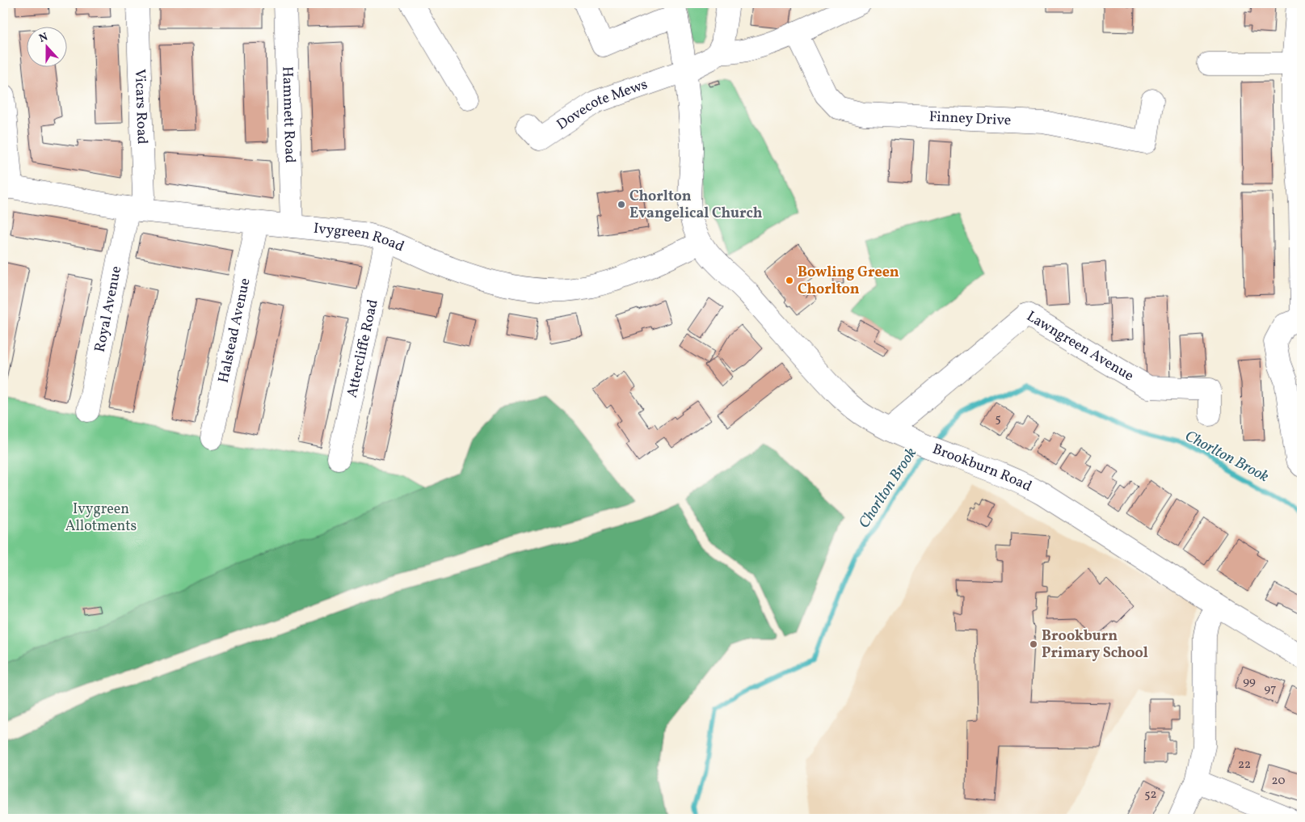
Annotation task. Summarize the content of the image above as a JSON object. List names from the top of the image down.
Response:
{
  "streets": {
    "street": [
      "Dovecote Mews",
      "Vicars Road",
      "Hammett Road",
      "Finney Drive",
      "Ivygreen Road",
      "Royal Avenue",
      "Halstead Avenue",
      "Attercliffe Road",
      "Lawngreen Avenue",
      "Brookburn Road"
    ]
  },
  "crossings": [
    ["Dovecote Mews", "Brookburn Road"],
    ["Vicars Road", "Ivygreen Road"],
    ["Vicars Road", "Royal Avenue"],
    ["Hammett Road", "Ivygreen Road"],
    ["Ivygreen Road", "Royal Avenue"],
    ["Ivygreen Road", "Halstead Avenue"],
    ["Ivygreen Road", "Attercliffe Road"],
    ["Ivygreen Road", "Brookburn Road"],
    ["Lawngreen Avenue", "Brookburn Road"]
  ],
  "water": ["Chorlton Brook"],
  "parks": ["Ivygreen Allotments"],
  "places": ["Chorlton Evangelical Church", "Bowling Green Chorlton", "Brookburn Primary School"],
  "house_numbers": [
    "5",
    "99",
    "97",
    "22",
    "20",
    "52"
  ],
  "north": "top"
}
